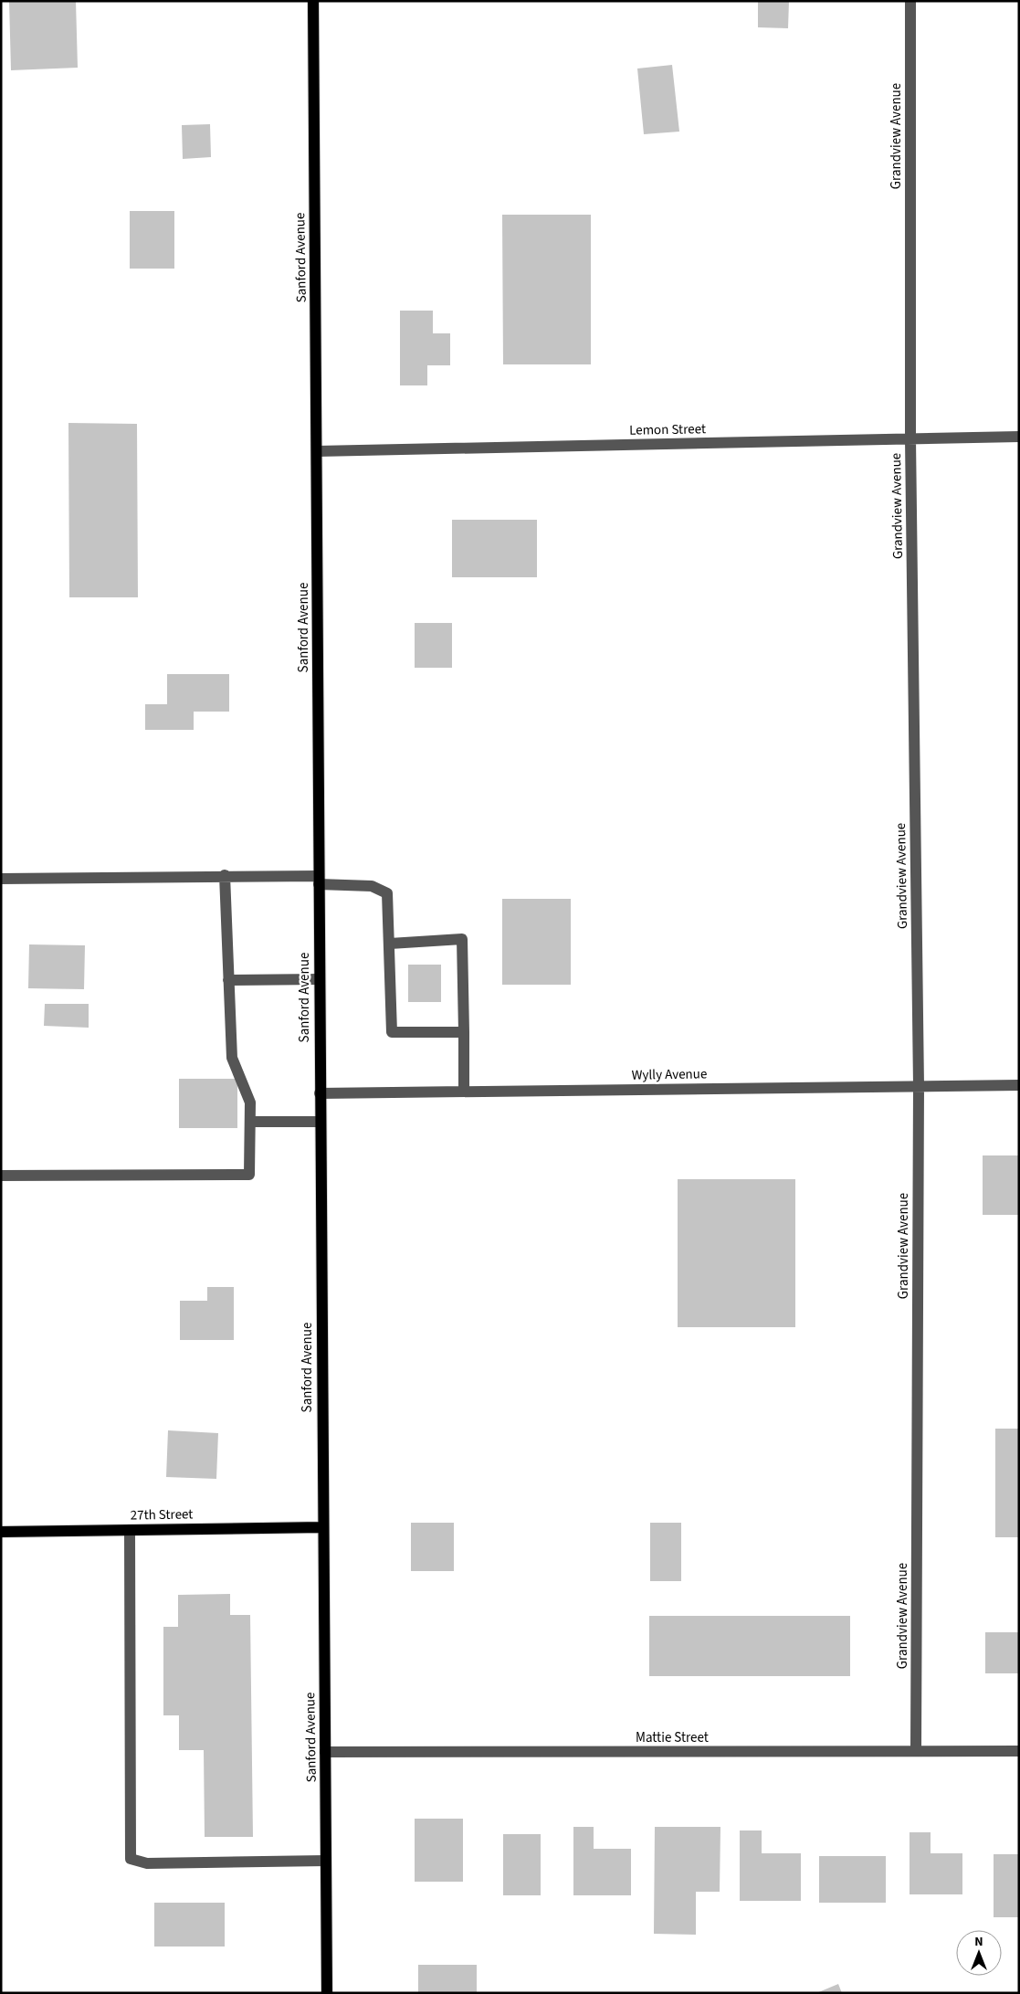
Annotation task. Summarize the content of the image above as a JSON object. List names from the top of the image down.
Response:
{
  "streets": {
    "main road": ["Sanford Avenue", "27th Street"],
    "street": [
      "Grandview Avenue",
      "Lemon Street",
      "Wylly Avenue",
      "Mattie Street"
    ]
  },
  "crossings": [
    ["Grandview Avenue", "Lemon Street"],
    ["Grandview Avenue", "Wylly Avenue"],
    ["Grandview Avenue", "Mattie Street"],
    ["Sanford Avenue", "Lemon Street"],
    ["Sanford Avenue", "Wylly Avenue"],
    ["Sanford Avenue", "27th Street"],
    ["Sanford Avenue", "Mattie Street"]
  ],
  "north": "top"
}
